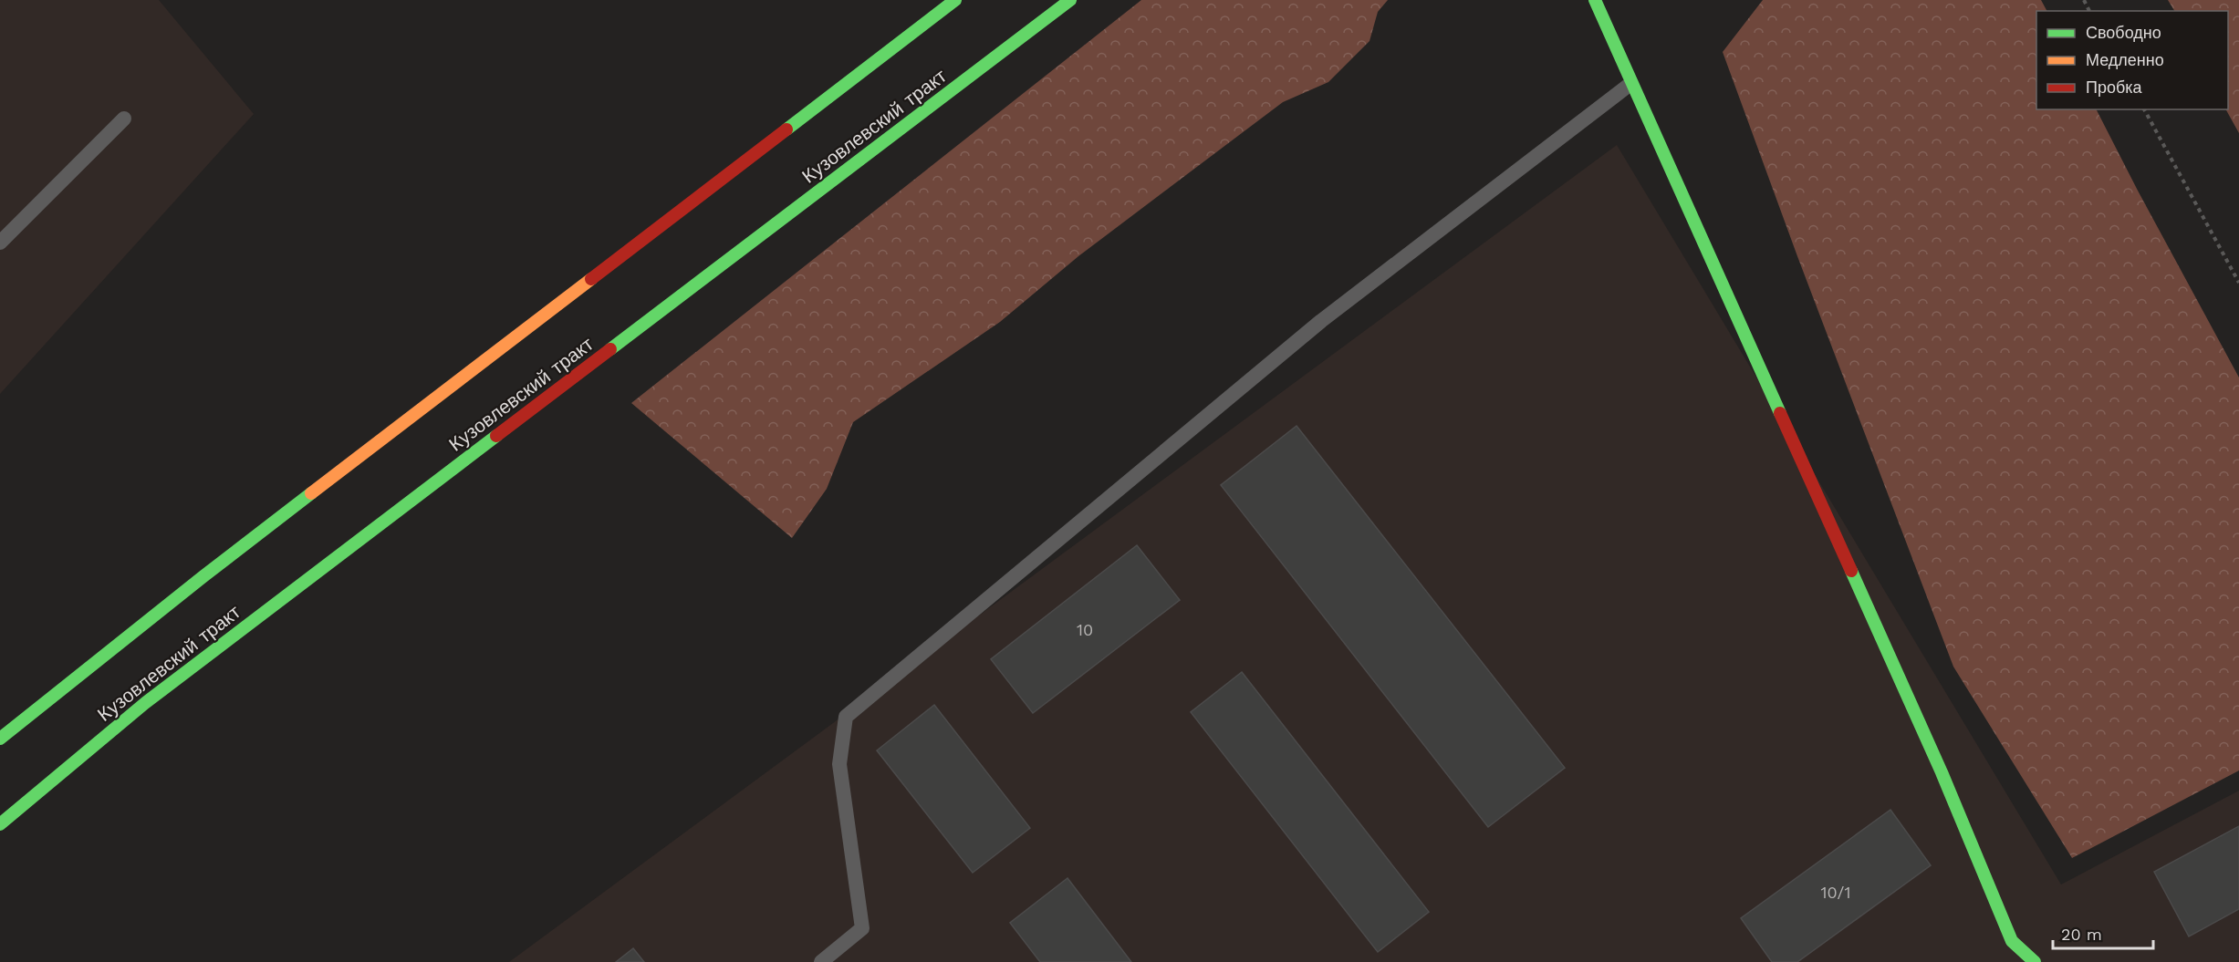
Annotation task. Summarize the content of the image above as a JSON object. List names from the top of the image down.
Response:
{
  "streets": {
    "street": ["Кузовлевский тракт"]
  },
  "house_numbers": ["10", "10/1"],
  "legend": ["Свободно", "Медленно", "Пробка"],
  "scale_bar": "20 m"
}
